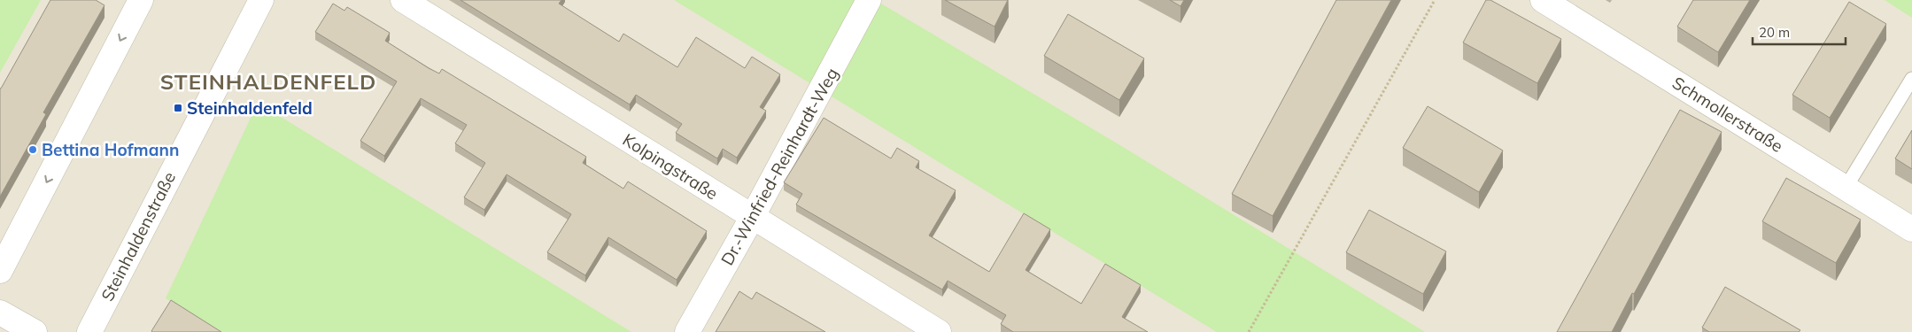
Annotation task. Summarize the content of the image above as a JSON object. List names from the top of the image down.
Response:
{
  "streets": {
    "street": [
      "Schmollerstraße",
      "Kolpingstraße",
      "Dr.-Winfried-Reinhardt-Weg",
      "Steinhaldenstraße"
    ]
  },
  "crossings": [
    ["Kolpingstraße", "Dr.-Winfried-Reinhardt-Weg"]
  ],
  "districts": ["STEINHALDENFELD"],
  "places": {
    "transit": ["Steinhaldenfeld"],
    "other": ["Bettina Hofmann"]
  },
  "scale_bar": "20 m"
}
